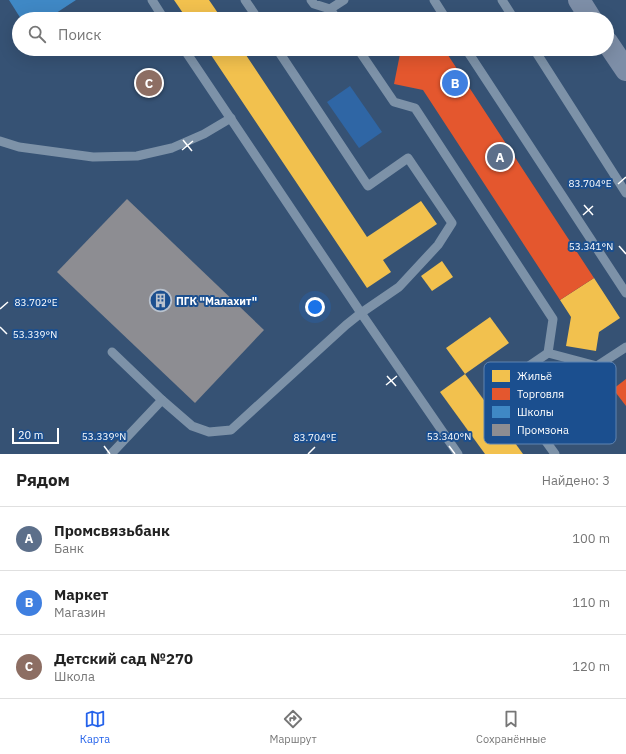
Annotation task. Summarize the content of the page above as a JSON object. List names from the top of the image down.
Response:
{
  "places": {
    "building": ["ПГК \"Малахит\""]
  },
  "legend": [
    "Жильё",
    "Торговля",
    "Школы",
    "Промзона"
  ],
  "scale_bar": "20 m",
  "page": {
    "search": "Поиск",
    "pins": ["B", "C", "A"],
    "scale": "20 m",
    "heading": ["Рядом", "Найдено: 3"],
    "list": [
      {
        "mark": "A",
        "name": "Промсвязьбанк",
        "note": "Банк",
        "value": "100 m"
      },
      {
        "mark": "B",
        "name": "Маркет",
        "note": "Магазин",
        "value": "110 m"
      },
      {
        "mark": "C",
        "name": "Детский сад №270",
        "note": "Школа",
        "value": "120 m"
      }
    ],
    "nav": ["Карта", "Маршрут", "Сохранённые"]
  },
  "coordinates": [
    "83.704°E",
    "53.341°N",
    "83.702°E",
    "53.339°N",
    "53.340°N"
  ]
}
